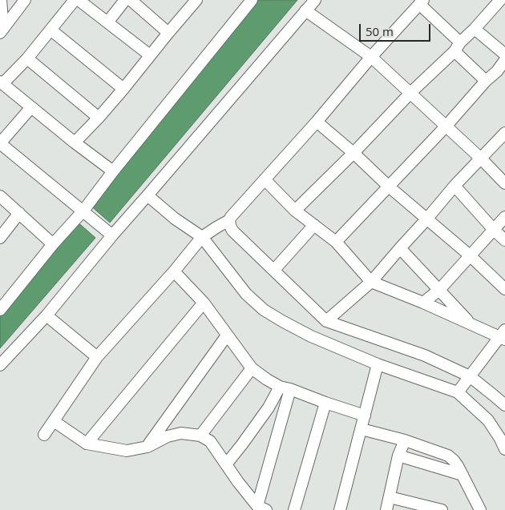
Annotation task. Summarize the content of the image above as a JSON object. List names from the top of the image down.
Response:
{
  "scale_bar": "50 m"
}
